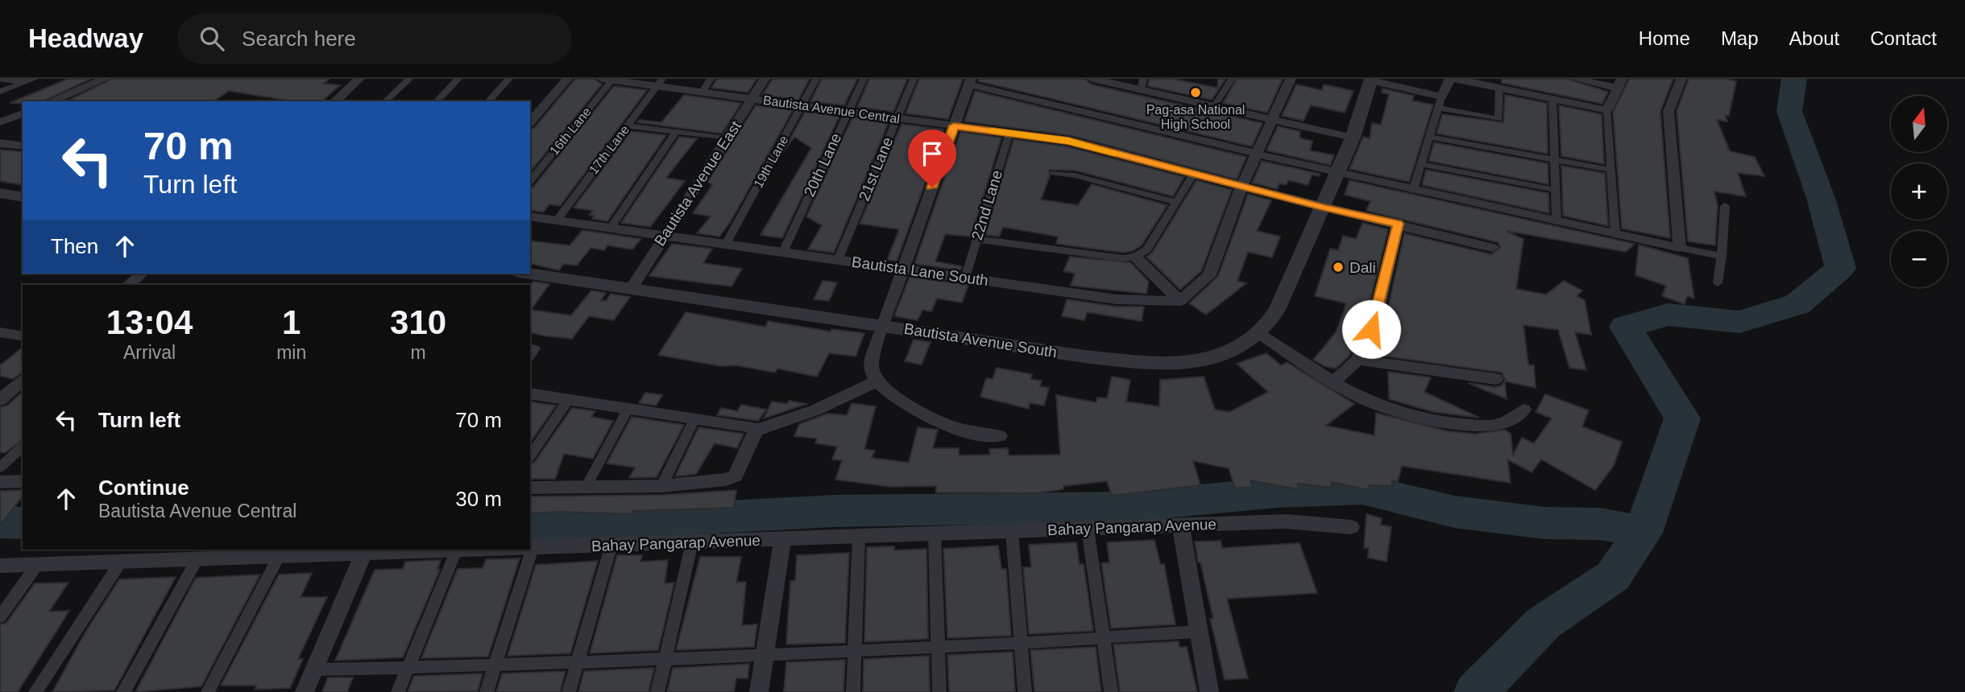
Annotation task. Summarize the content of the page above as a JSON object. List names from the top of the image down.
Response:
{
  "streets": {
    "street": [
      "Bautista Avenue Central",
      "16th Lane",
      "17th Lane",
      "19th Lane",
      "20th Lane",
      "21st Lane",
      "Bautista Avenue East",
      "22nd Lane",
      "Bautista Lane South",
      "Bautista Avenue South",
      "Bahay Pangarap Avenue"
    ]
  },
  "crossings": [
    ["Bautista Avenue Central", "16th Lane"],
    ["Bautista Avenue Central", "17th Lane"],
    ["Bautista Avenue Central", "19th Lane"],
    ["Bautista Avenue Central", "20th Lane"],
    ["Bautista Avenue Central", "21st Lane"],
    ["Bautista Avenue Central", "Bautista Avenue East"],
    ["Bautista Avenue Central", "22nd Lane"],
    ["Bautista Avenue Central", "Bautista Avenue South"],
    ["17th Lane", "Bautista Lane South"],
    ["19th Lane", "Bautista Lane South"],
    ["20th Lane", "Bautista Lane South"],
    ["21st Lane", "Bautista Lane South"],
    ["Bautista Avenue East", "Bautista Lane South"],
    ["Bautista Avenue East", "Bautista Avenue South"],
    ["22nd Lane", "Bautista Lane South"]
  ],
  "places": ["Pag-asa National High School", "Dali"],
  "north": "top",
  "page": {
    "header": "Headway",
    "search": "Search here",
    "nav": [
      "Home",
      "Map",
      "About",
      "Contact"
    ],
    "map_buttons": ["+", "−"],
    "turn": ["70 m", "Turn left"],
    "then": "Then",
    "eta": [
      "13:04",
      "Arrival",
      "1",
      "min",
      "310",
      "m"
    ],
    "list": [
      {
        "name": "Turn left",
        "value": "70 m"
      },
      {
        "name": "Continue",
        "note": "Bautista Avenue Central",
        "value": "30 m"
      }
    ]
  }
}
